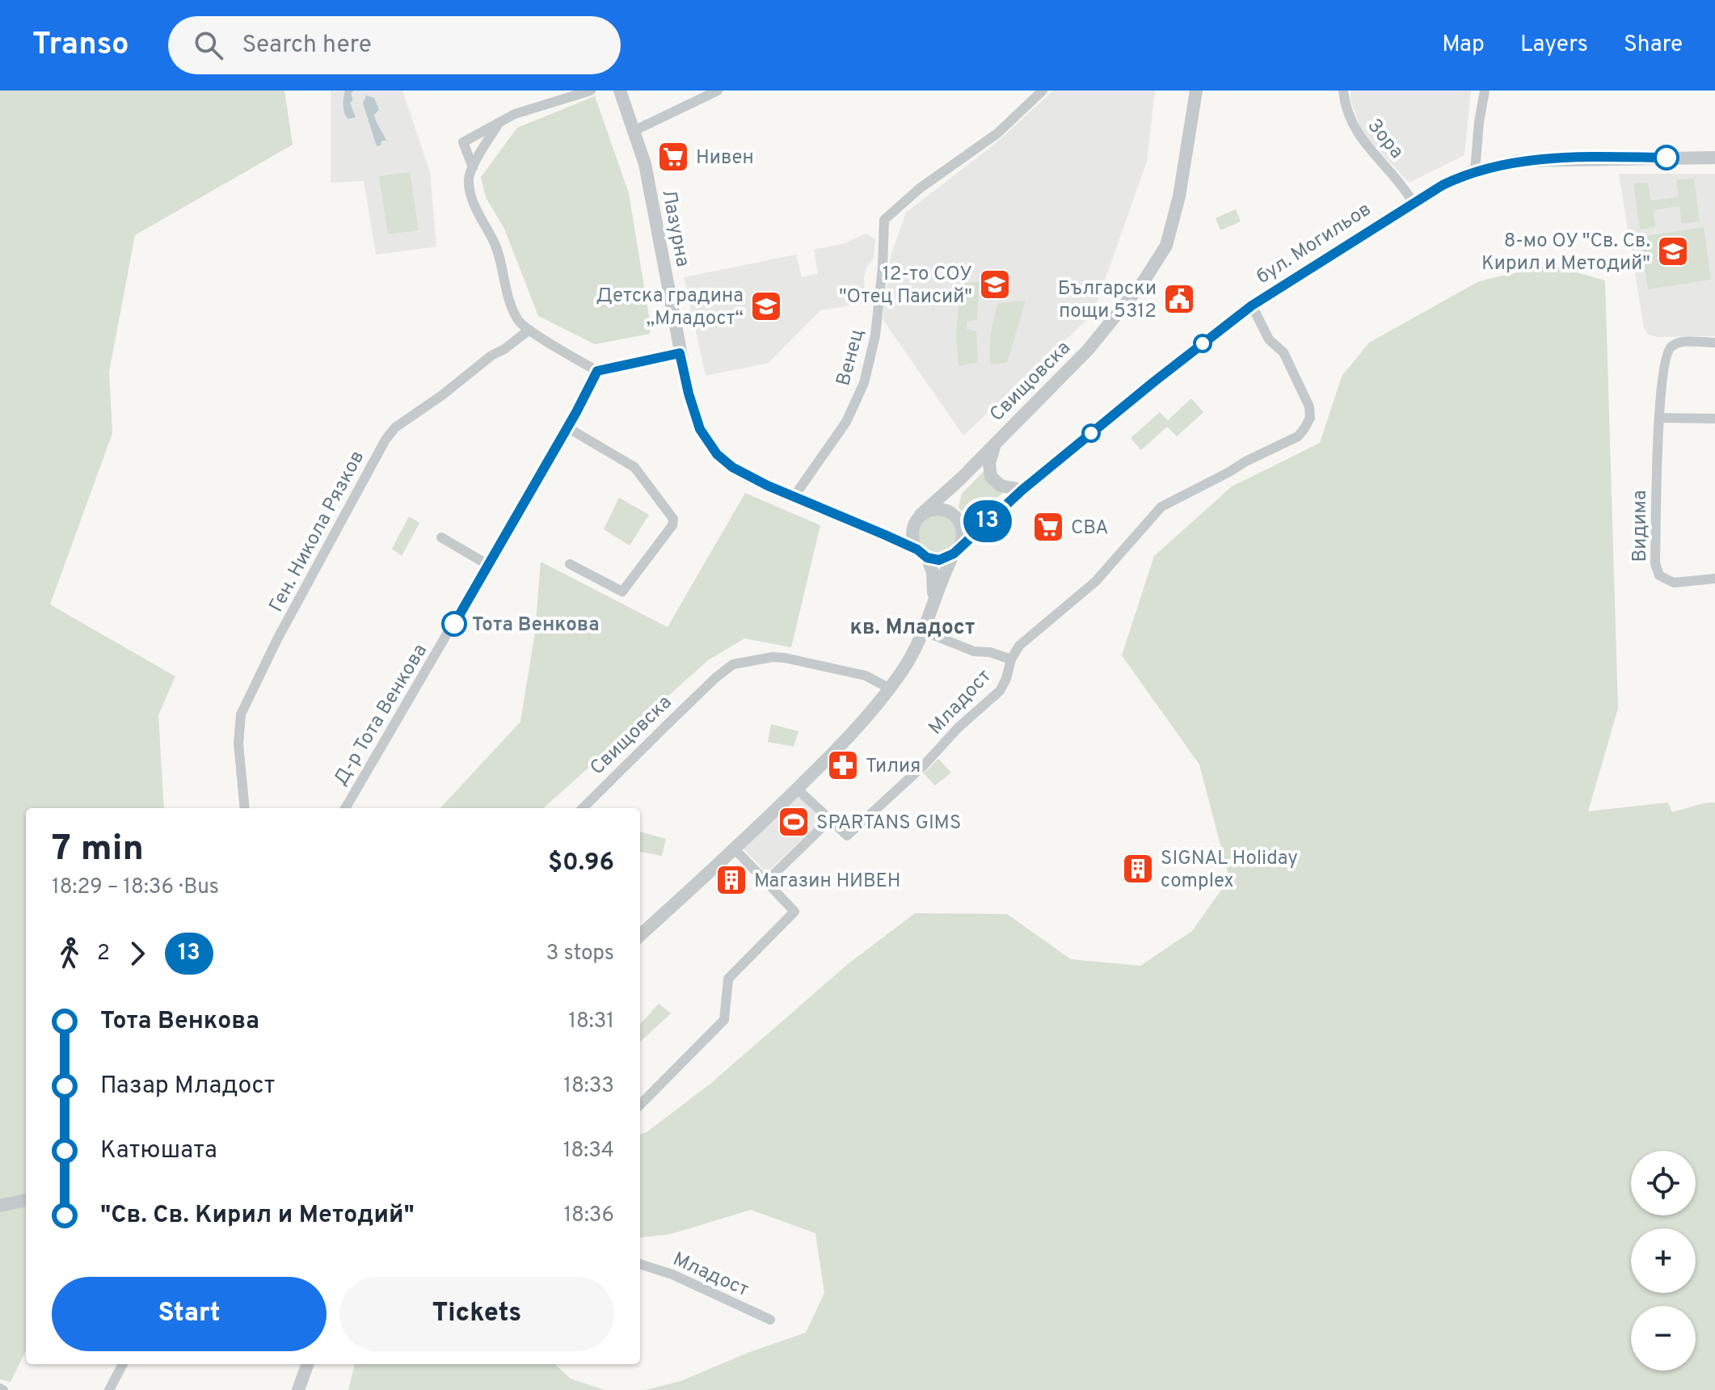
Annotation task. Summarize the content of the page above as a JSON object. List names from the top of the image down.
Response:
{
  "streets": {
    "street": [
      "Зора",
      "Лазурна",
      "бул. Могильов",
      "Венец",
      "Свищовска",
      "Видима",
      "Ген. Никола Рязков",
      "Младост",
      "Д-р Тота Венкова"
    ]
  },
  "crossings": [
    ["Зора", "бул. Могильов"],
    ["Лазурна", "бул. Могильов"],
    ["Лазурна", "Венец"],
    ["Лазурна", "Свищовска"],
    ["бул. Могильов", "Свищовска"],
    ["бул. Могильов", "Младост"]
  ],
  "districts": ["кв. Младост"],
  "places": {
    "supermarket": ["Нивен", "CBA"],
    "school or university": ["8-мо ОУ \"Св. Св. Кирил и Методий\"", "12-то СОУ \"Отец Паисий\"", "Детска градина „Младост“"],
    "public building": ["Български пощи 5312"],
    "other": ["Тота Венкова"],
    "pharmacy": ["Тилия"],
    "sports": ["SPARTANS GIMS"],
    "building": ["SIGNAL Holiday complex", "Магазин НИВЕН"]
  },
  "lines": ["bus line 13"],
  "page": {
    "header": "Transo",
    "search": "Search here",
    "nav": ["Map", "Layers", "Share"],
    "on_map": "13",
    "heading": ["7 min", "18:29 – 18:36 · Bus", "$0.96"],
    "legs": ["2", "13", "3 stops"],
    "list": [
      {
        "name": "Тота Венкова",
        "value": "18:31"
      },
      {
        "name": "Пазар Младост",
        "value": "18:33"
      },
      {
        "name": "Катюшата",
        "value": "18:34"
      },
      {
        "name": "\"Св. Св. Кирил и Методий\"",
        "value": "18:36"
      }
    ],
    "map_buttons": ["+", "−"],
    "buttons": ["Start", "Tickets"]
  }
}
